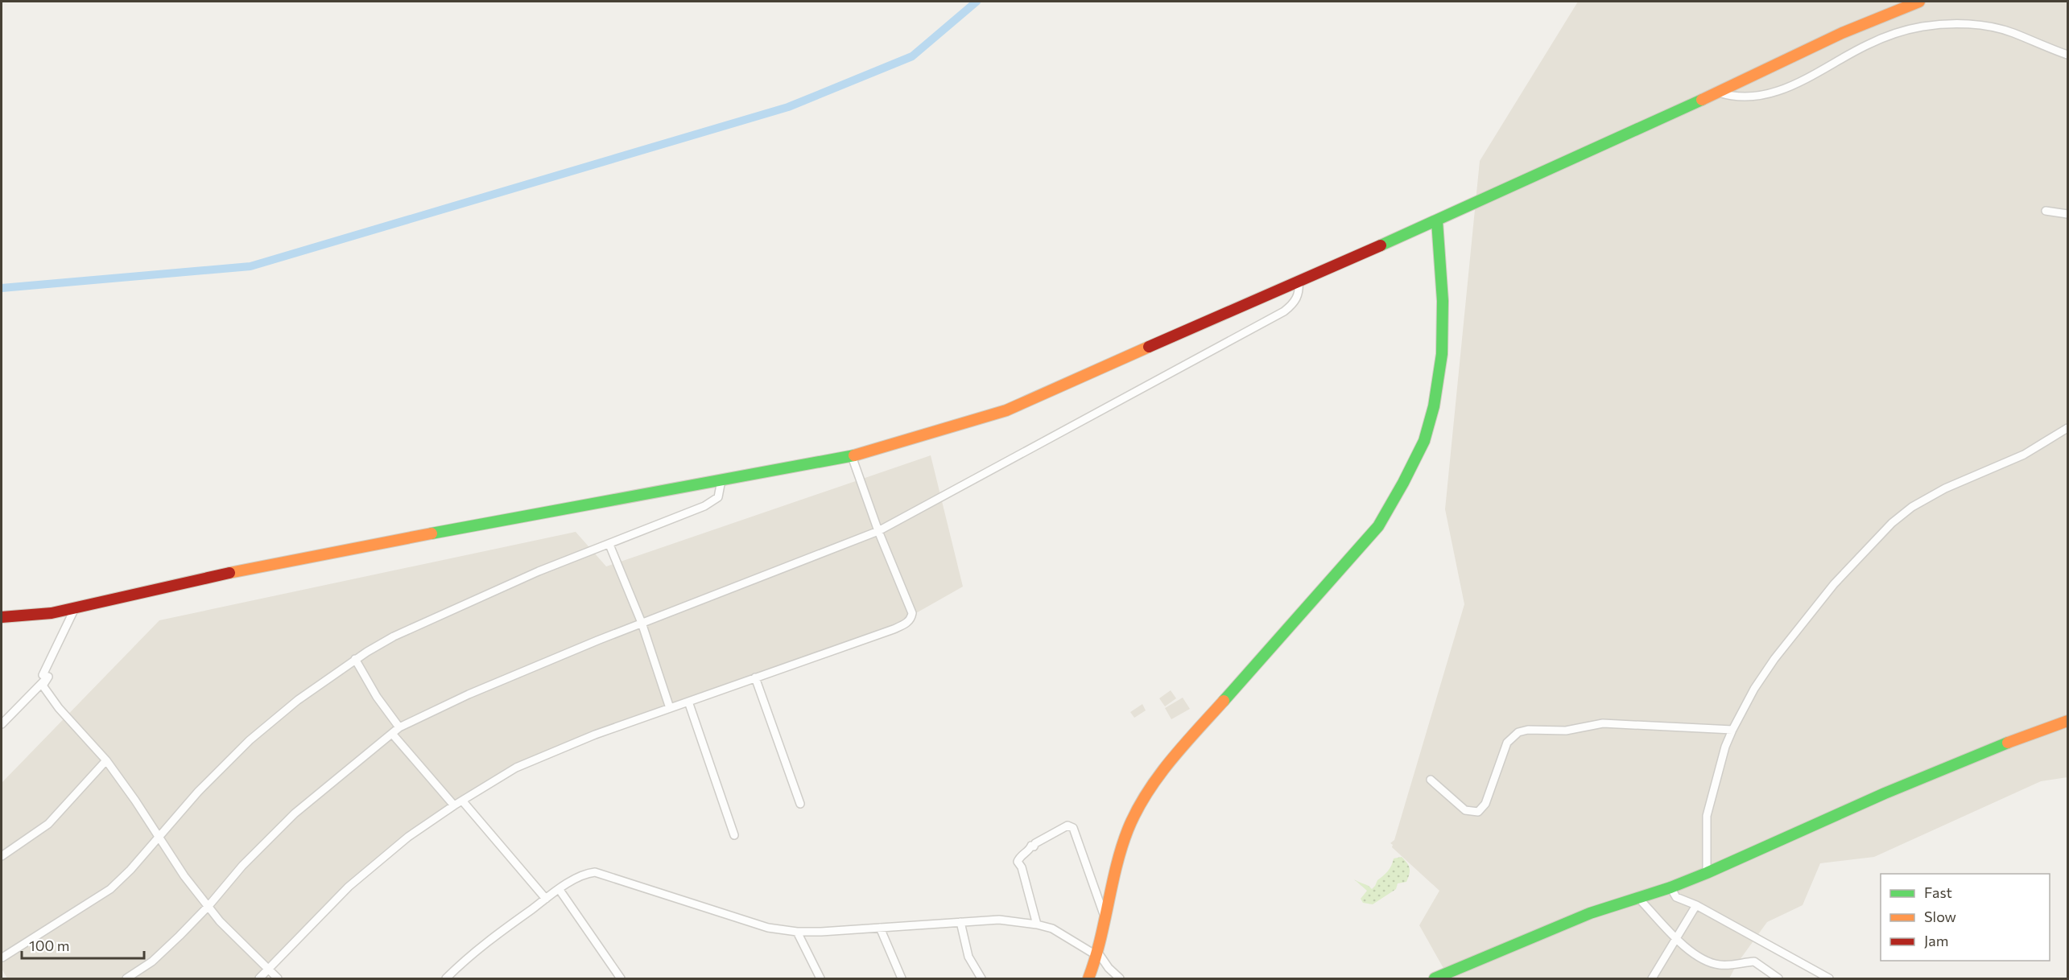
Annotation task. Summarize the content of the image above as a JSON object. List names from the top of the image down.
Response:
{
  "legend": ["Fast", "Slow", "Jam"],
  "scale_bar": "100 m"
}
